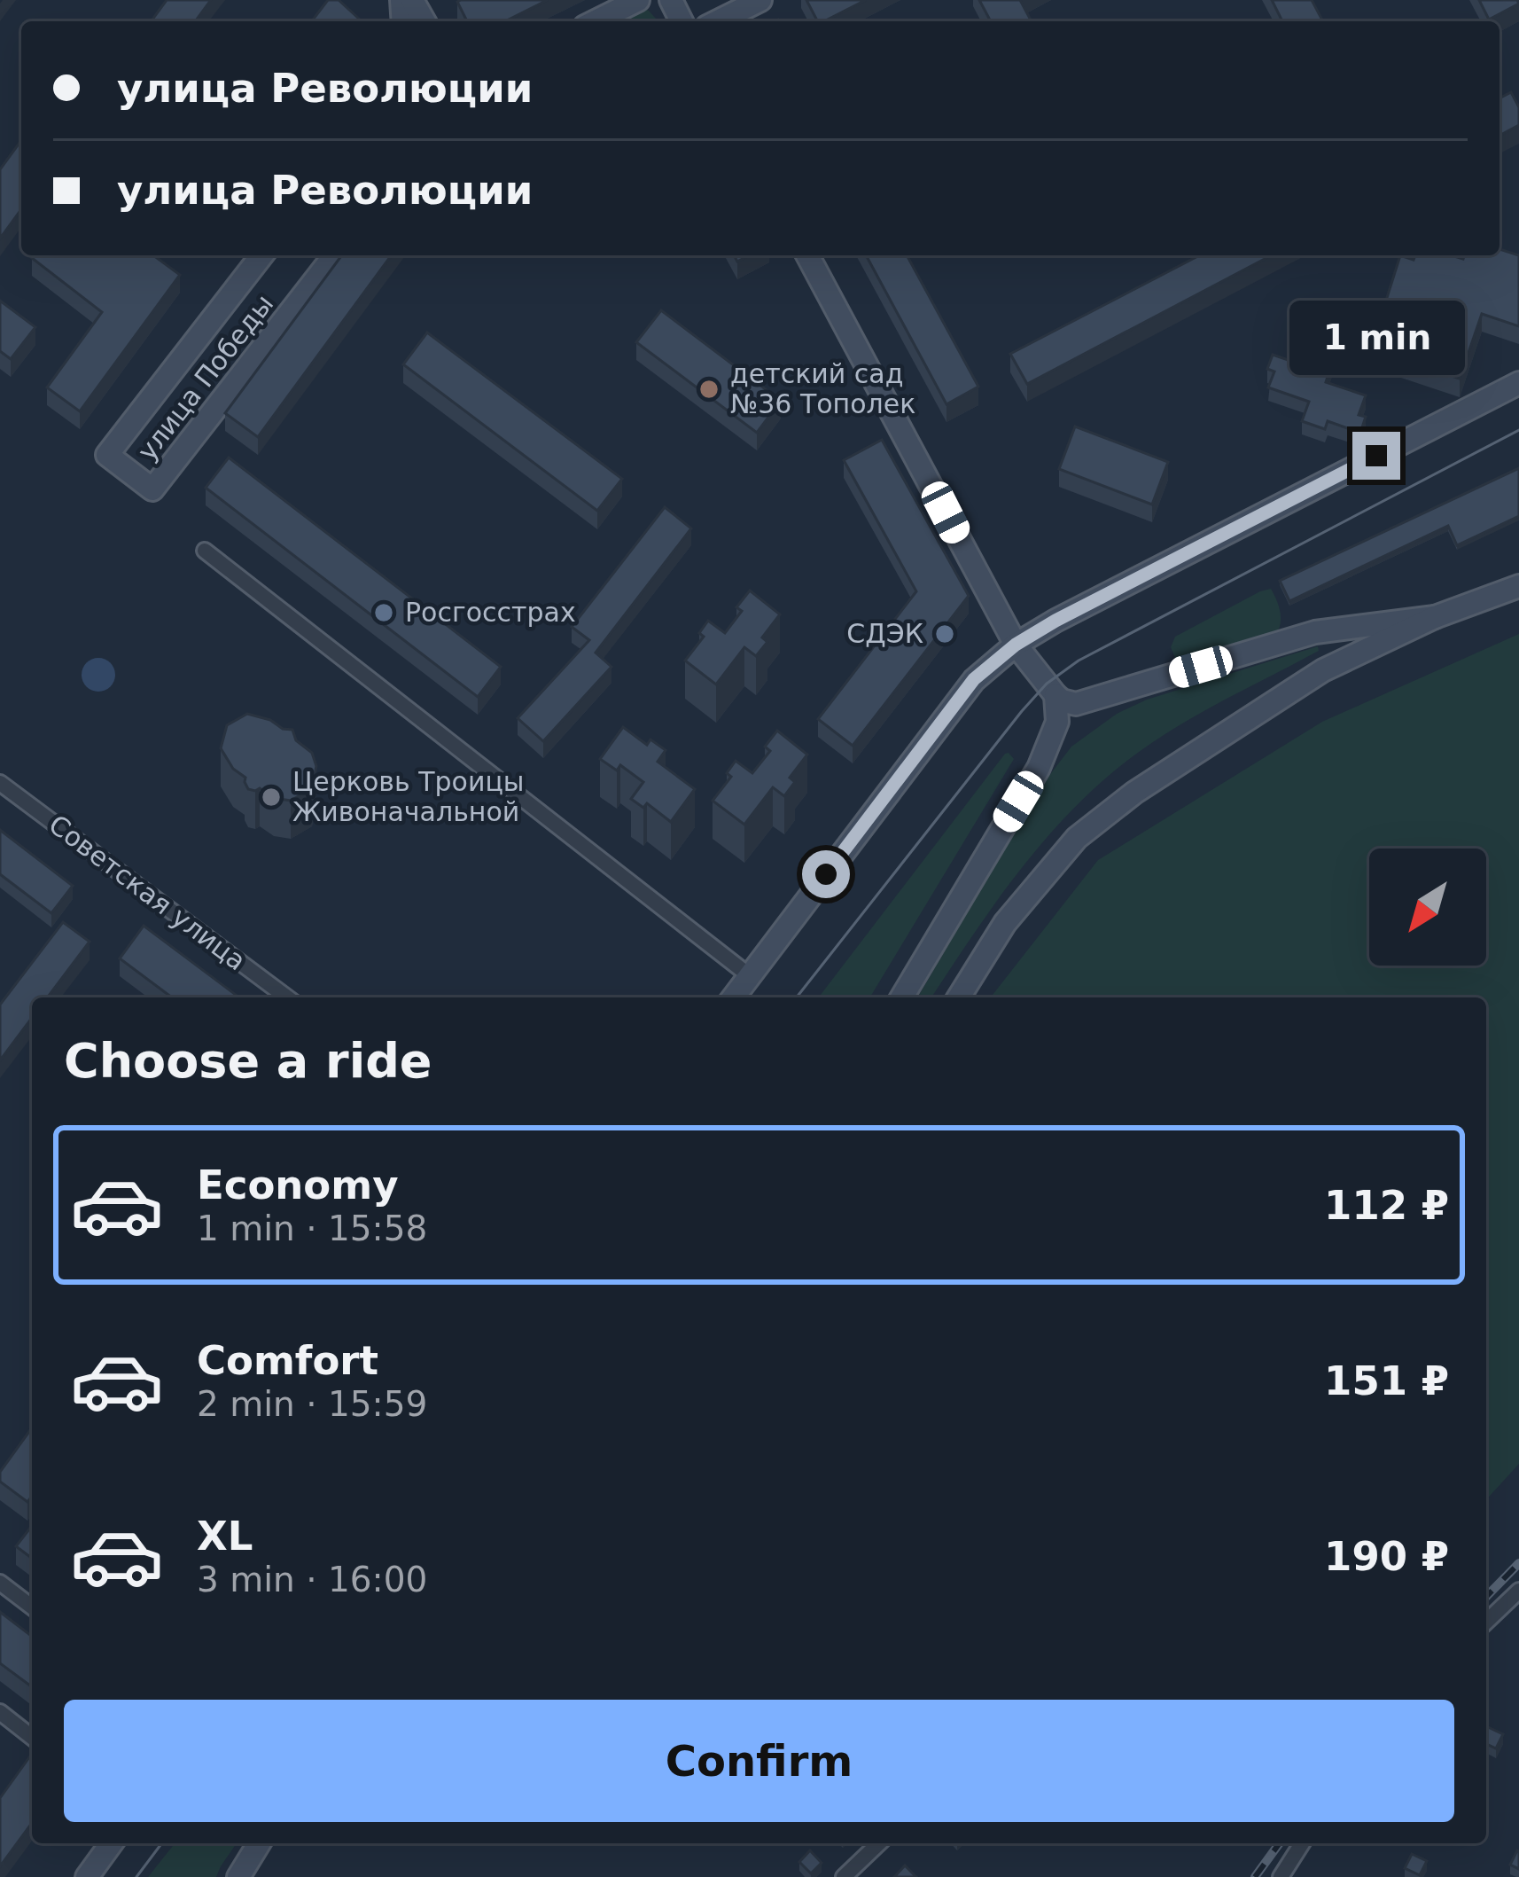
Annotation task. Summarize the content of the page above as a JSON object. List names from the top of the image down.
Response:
{
  "streets": {
    "street": ["улица Победы", "Советская улица"]
  },
  "places": [
    "детский сад №36 Тополек",
    "Росгосстрах",
    "СДЭК",
    "Церковь Троицы Живоначальной"
  ],
  "north": "bottom left",
  "page": {
    "banner": ["улица Революции", "улица Революции"],
    "bubble": "1 min",
    "heading": "Choose a ride",
    "list": [
      {
        "name": "Economy",
        "note": "1 min · 15:58",
        "value": "112 ₽"
      },
      {
        "name": "Comfort",
        "note": "2 min · 15:59",
        "value": "151 ₽"
      },
      {
        "name": "XL",
        "note": "3 min · 16:00",
        "value": "190 ₽"
      }
    ],
    "buttons": "Confirm"
  }
}
